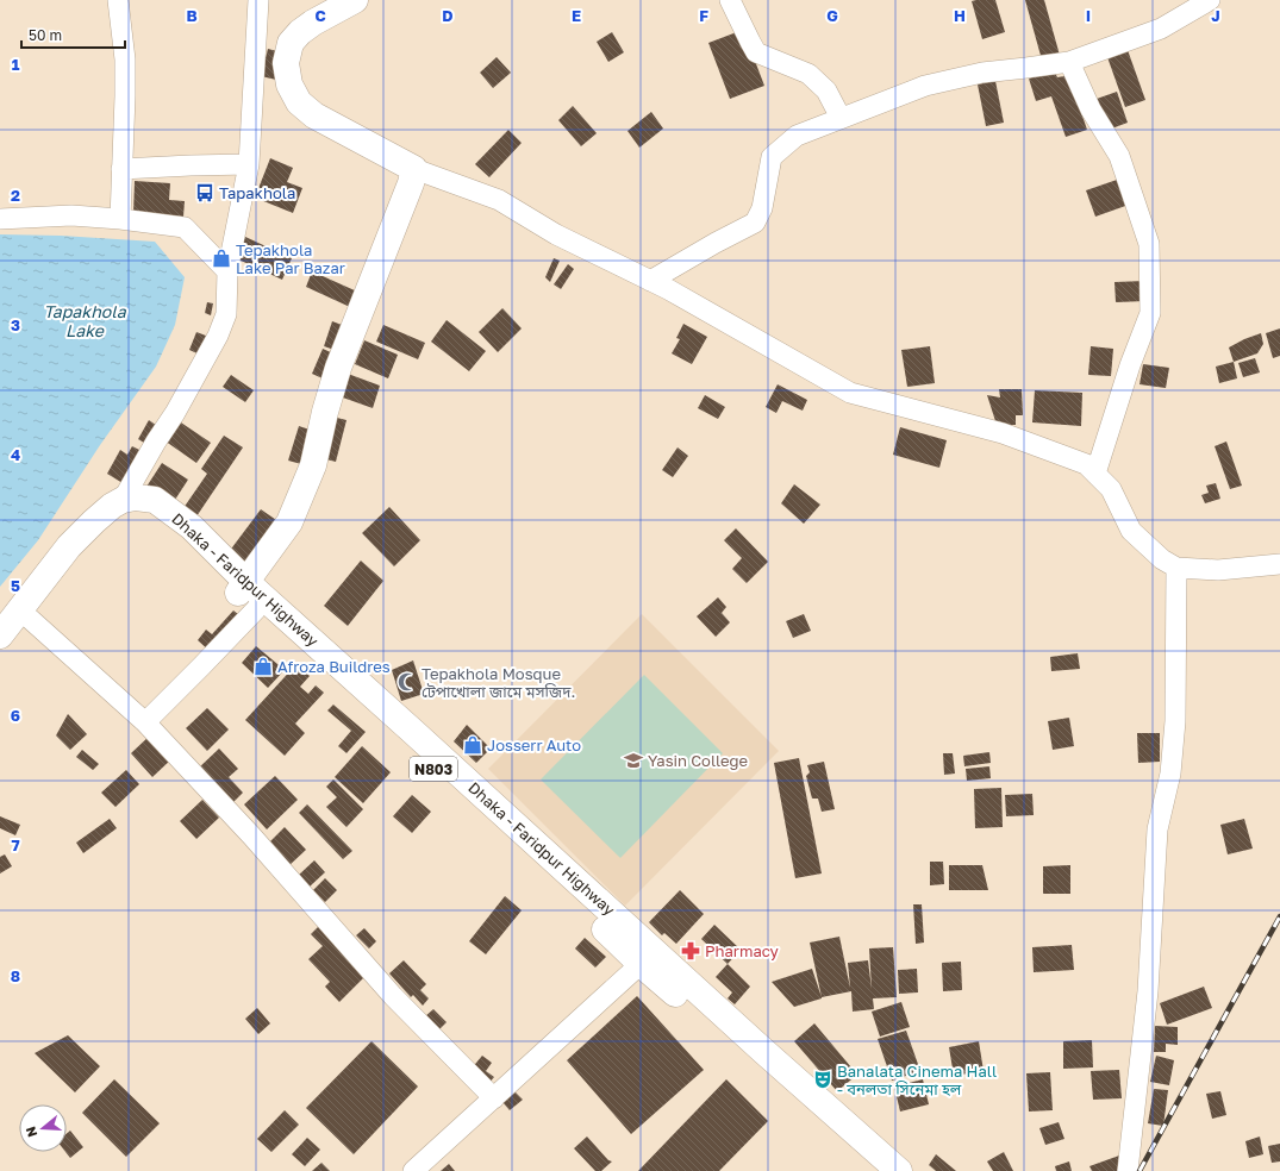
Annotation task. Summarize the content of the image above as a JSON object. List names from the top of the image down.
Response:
{
  "streets": {
    "main road": ["Dhaka - Faridpur Highway", "N803"]
  },
  "water": ["Tapakhola Lake"],
  "places": {
    "bus stop": ["Tapakhola"],
    "shop": ["Tepakhola Lake Par Bazar", "Afroza Buildres", "Josserr Auto"],
    "mosque": ["Tepakhola Mosque টেপাখোলা জামে মসজিদ."],
    "school or university": ["Yasin College"],
    "pharmacy": ["Pharmacy"],
    "theatre": ["Banalata Cinema Hall - বনলতা সিনেমা হল"]
  },
  "scale_bar": "50 m",
  "north": "left",
  "grid": {
    "columns": [
      "B",
      "C",
      "D",
      "E",
      "F",
      "G",
      "H",
      "I",
      "J"
    ],
    "rows": [
      "1",
      "2",
      "3",
      "4",
      "5",
      "6",
      "7",
      "8"
    ]
  }
}
